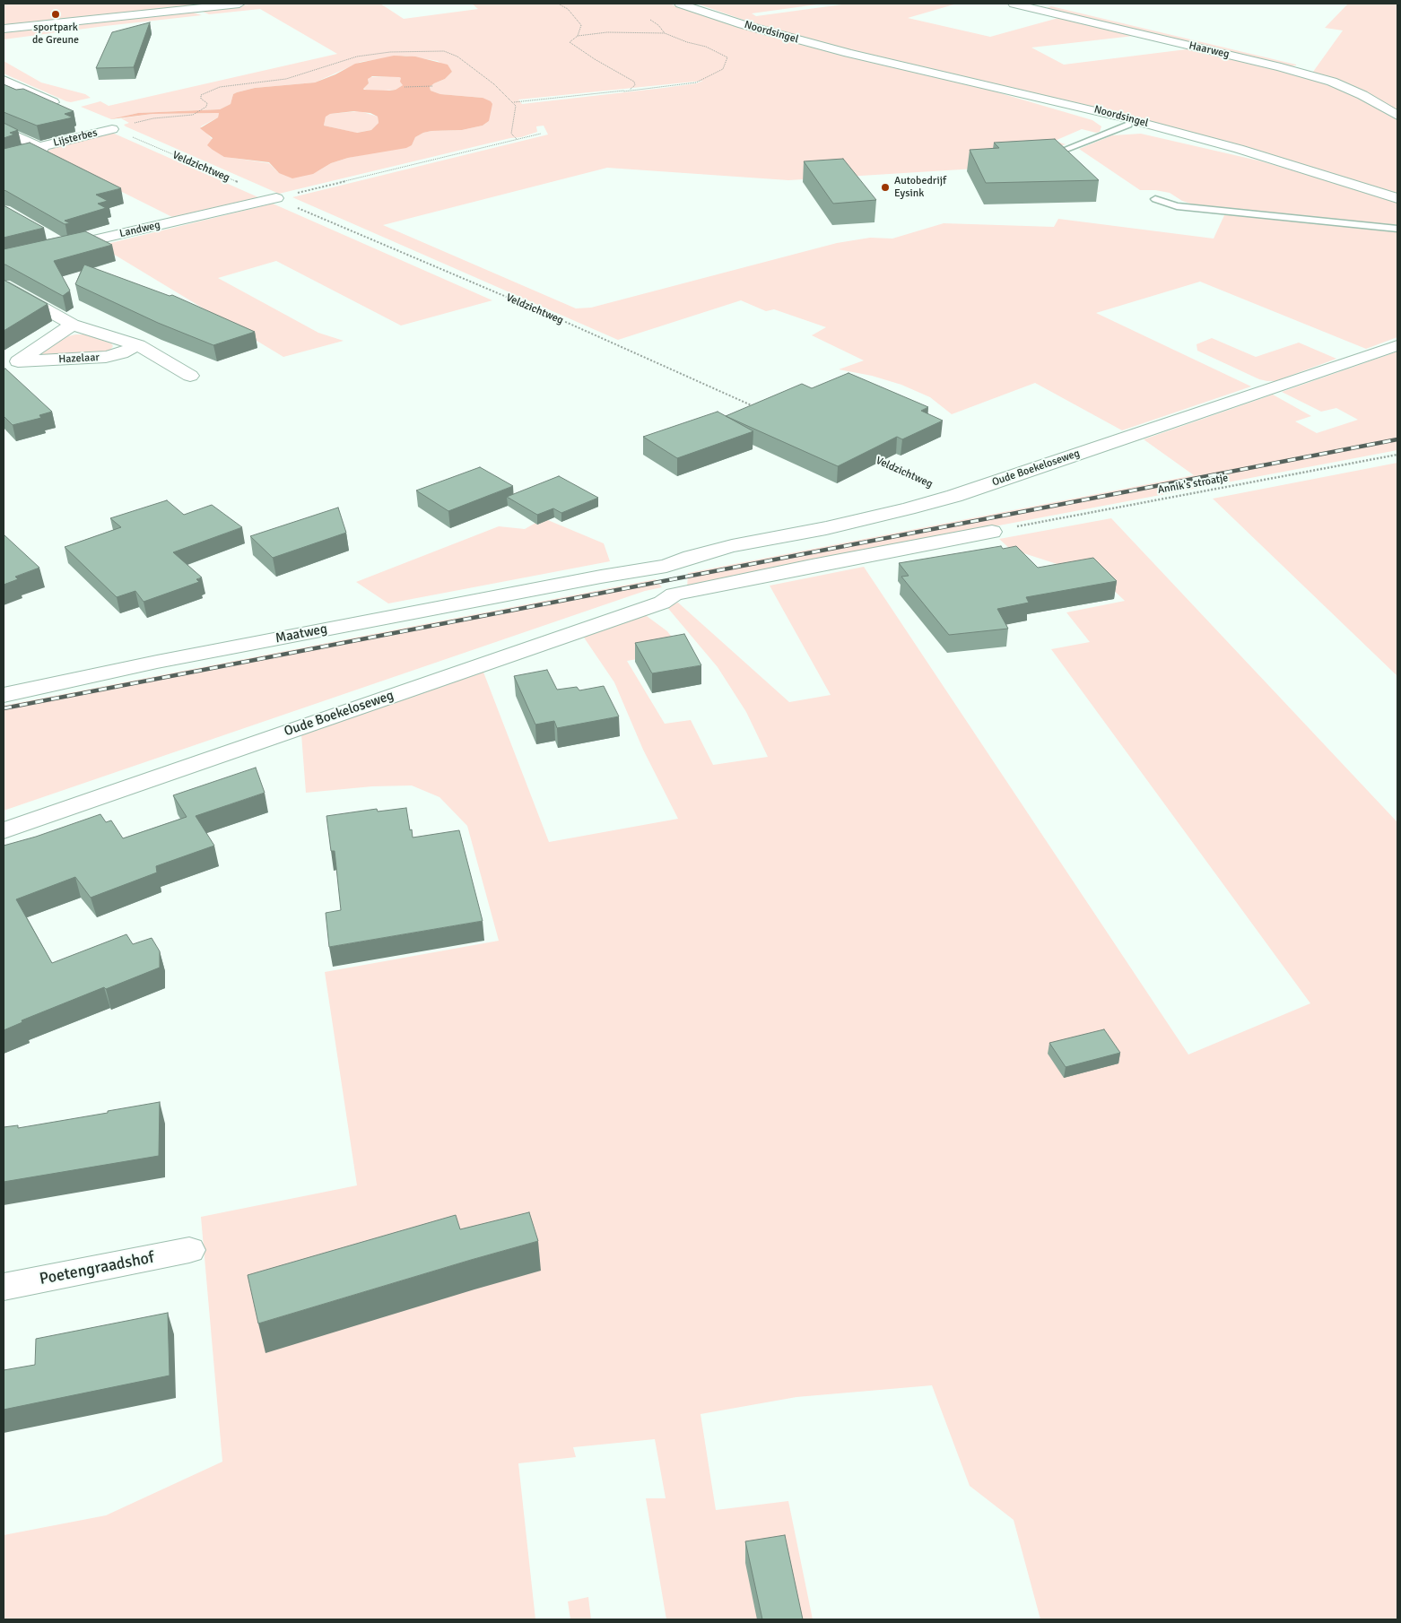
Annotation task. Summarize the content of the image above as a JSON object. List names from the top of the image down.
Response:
{
  "streets": {
    "street": [
      "Noordsingel",
      "Haarweg",
      "Lijsterbes",
      "Landweg",
      "Hazelaar",
      "Oude Boekeloseweg",
      "Maatweg",
      "Poetengraadshof"
    ],
    "path": ["Veldzichtweg", "Annik's stroatje"]
  },
  "crossings": [
    ["Lijsterbes", "Veldzichtweg"],
    ["Veldzichtweg", "Landweg"],
    ["Veldzichtweg", "Oude Boekeloseweg"],
    ["Oude Boekeloseweg", "Annik's stroatje"],
    ["Oude Boekeloseweg", "Maatweg"]
  ],
  "places": ["sportpark de Greune", "Autobedrijf Eysink"]
}
